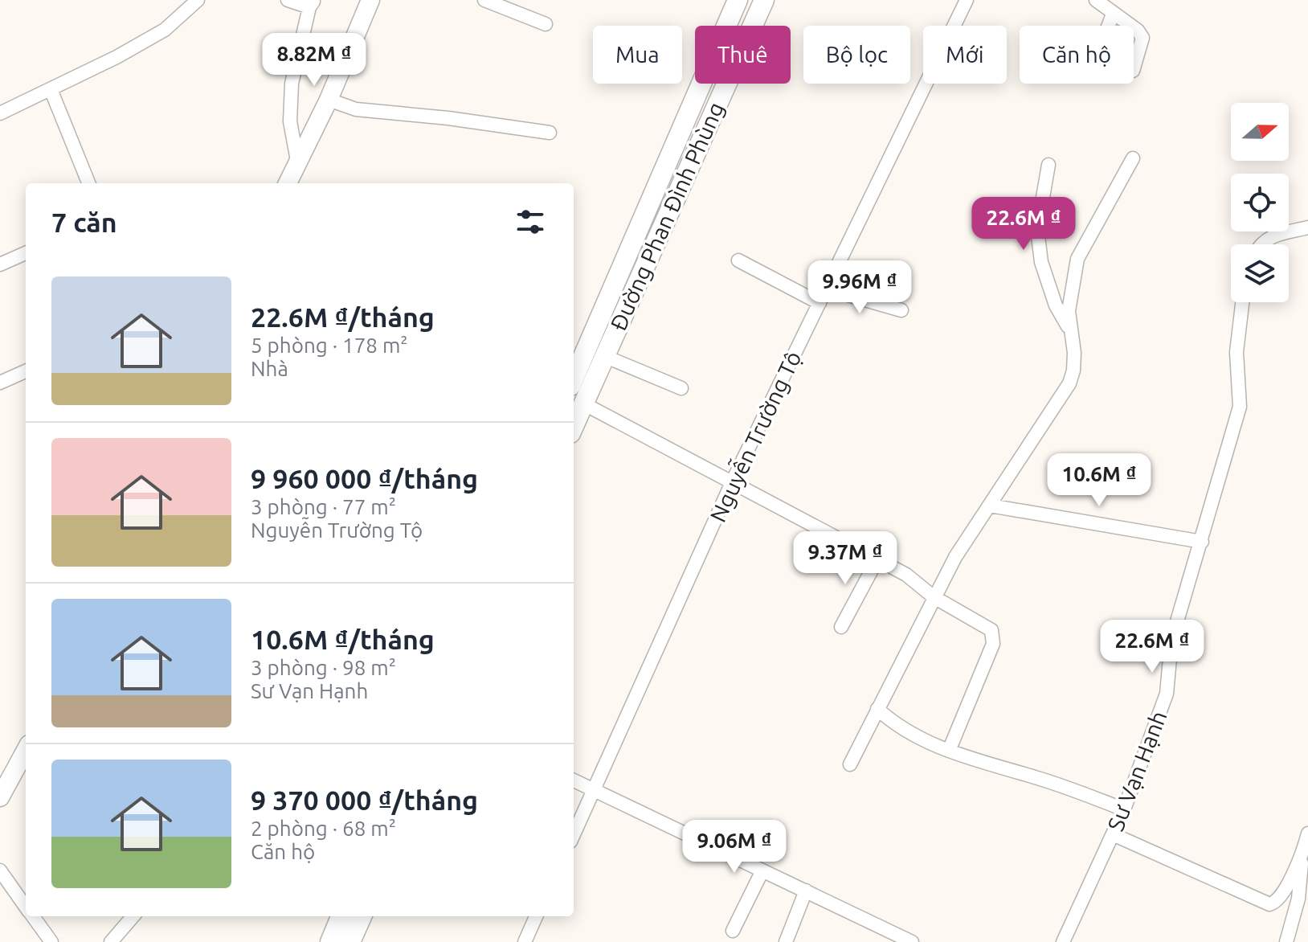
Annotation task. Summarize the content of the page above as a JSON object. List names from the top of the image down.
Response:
{
  "streets": {
    "main road": ["Đường Phan Đình Phùng"],
    "street": ["Nguyễn Trường Tộ", "Sư Vạn Hạnh"]
  },
  "north": "right",
  "page": {
    "chip": [
      "Mua",
      "Thuê",
      "Bộ lọc",
      "Mới",
      "Căn hộ"
    ],
    "price": [
      "8.82M ₫",
      "22.6M ₫",
      "9.96M ₫",
      "10.6M ₫",
      "9.37M ₫",
      "22.6M ₫",
      "9.06M ₫"
    ],
    "heading": "7 căn",
    "list": [
      {
        "name": "22.6M ₫/tháng",
        "note": "5 phòng · 178 m² · Nhà"
      },
      {
        "name": "9 960 000 ₫/tháng",
        "note": "3 phòng · 77 m² · Nguyễn Trường Tộ"
      },
      {
        "name": "10.6M ₫/tháng",
        "note": "3 phòng · 98 m² · Sư Vạn Hạnh"
      },
      {
        "name": "9 370 000 ₫/tháng",
        "note": "2 phòng · 68 m² · Căn hộ"
      }
    ]
  }
}
